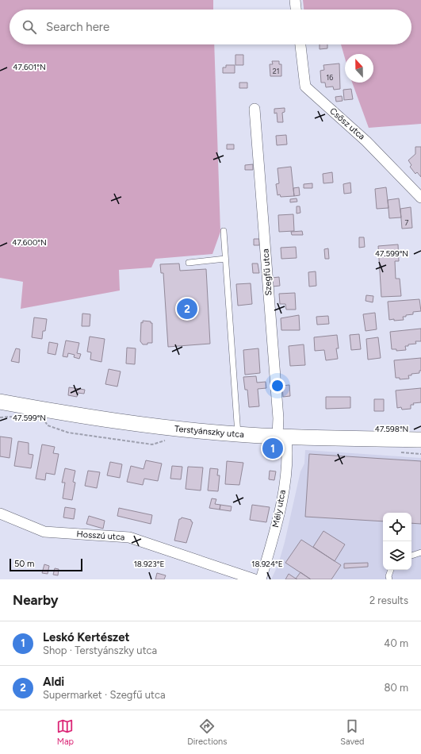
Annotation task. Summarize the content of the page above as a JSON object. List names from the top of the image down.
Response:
{
  "streets": {
    "main road": ["Terstyánszky utca"],
    "street": [
      "Csősz utca",
      "Szegfű utca",
      "Mély utca",
      "Hosszú utca"
    ]
  },
  "crossings": [
    ["Szegfű utca", "Terstyánszky utca"],
    ["Szegfű utca", "Mély utca"],
    ["Terstyánszky utca", "Mély utca"]
  ],
  "house_numbers": ["21", "16", "7"],
  "scale_bar": "50 m",
  "north": "top",
  "page": {
    "search": "Search here",
    "pins": ["2", "1"],
    "scale": "50 m",
    "heading": ["Nearby", "2 results"],
    "list": [
      {
        "mark": "1",
        "name": "Leskó Kertészet",
        "note": "Shop · Terstyánszky utca",
        "value": "40 m"
      },
      {
        "mark": "2",
        "name": "Aldi",
        "note": "Supermarket · Szegfű utca",
        "value": "80 m"
      }
    ],
    "nav": ["Map", "Directions", "Saved"]
  },
  "coordinates": [
    "47.601°N",
    "47.600°N",
    "47.599°N",
    "47.598°N",
    "18.923°E",
    "18.924°E"
  ]
}
